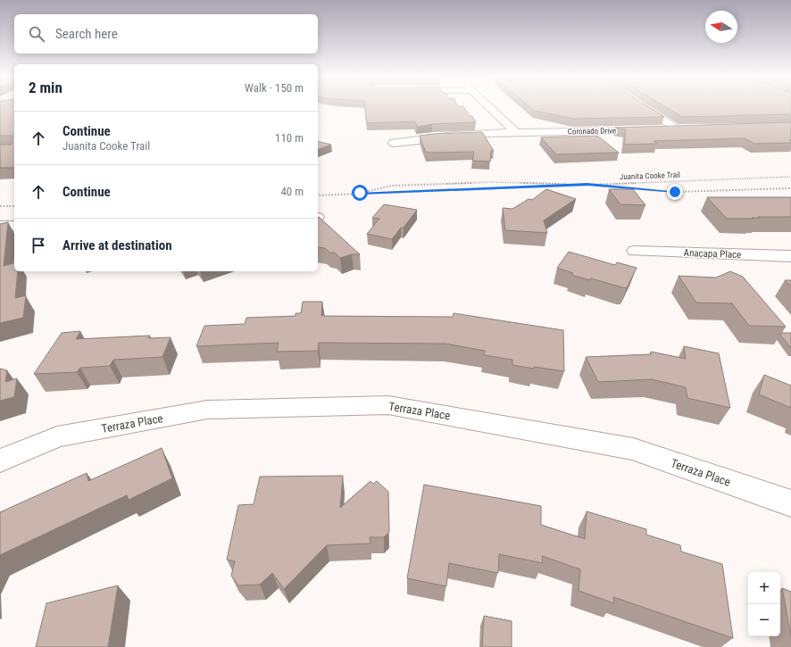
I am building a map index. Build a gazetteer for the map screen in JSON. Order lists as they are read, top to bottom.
{
  "streets": {
    "street": ["Coronado Drive", "Anacapa Place", "Terraza Place"],
    "path": ["Juanita Cooke Trail"]
  },
  "north": "left",
  "page": {
    "search": "Search here",
    "heading": ["2 min", "Walk · 150 m"],
    "list": [
      ["Continue", "Juanita Cooke Trail", "110 m"],
      ["Continue", "40 m"],
      "Arrive at destination"
    ],
    "map_buttons": ["+", "−"]
  }
}
